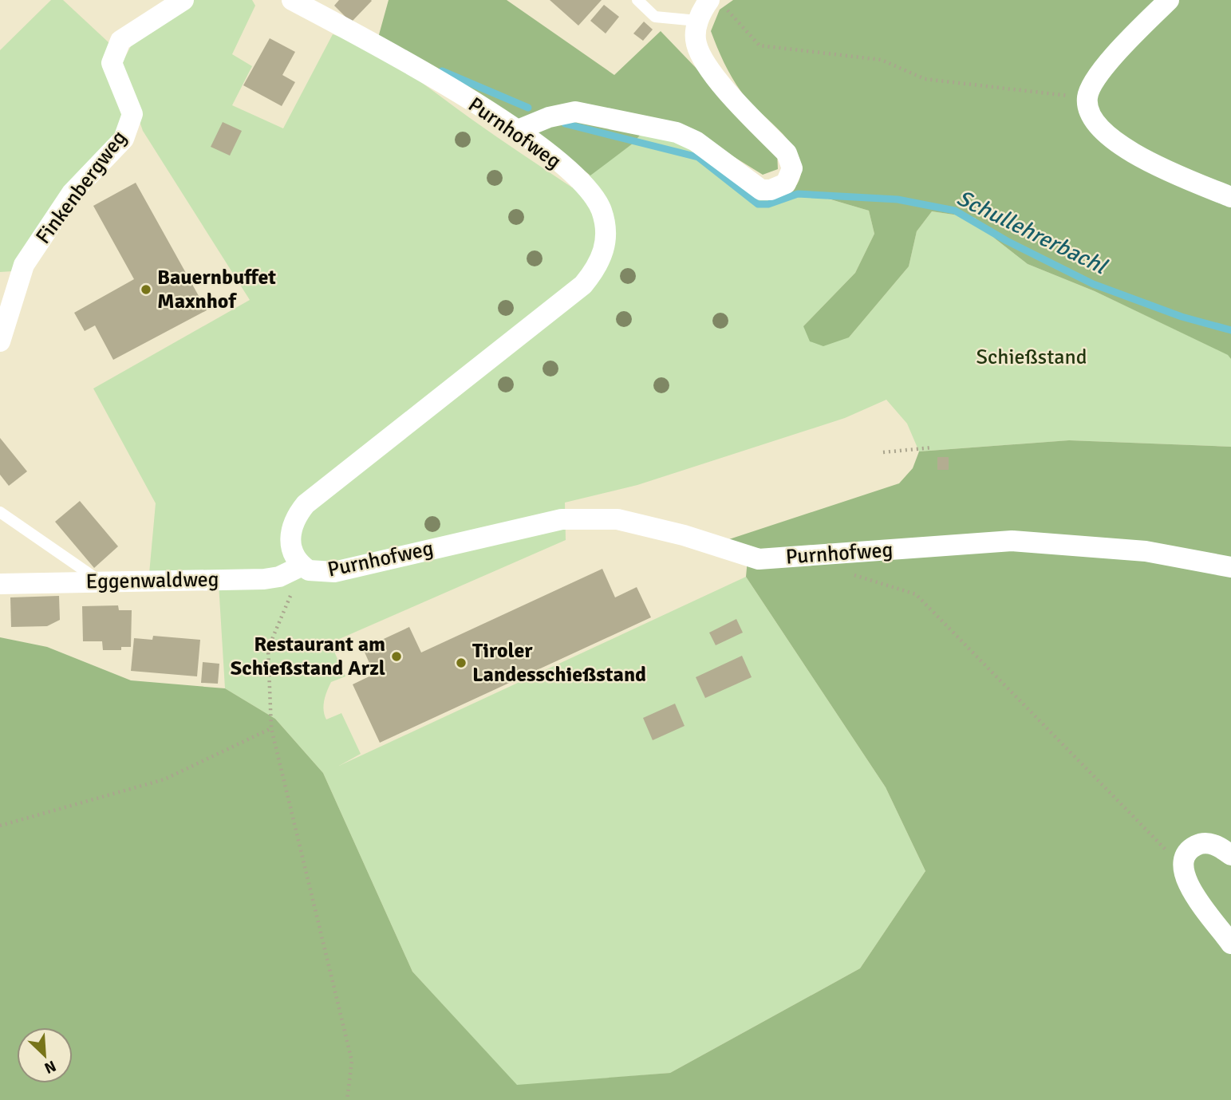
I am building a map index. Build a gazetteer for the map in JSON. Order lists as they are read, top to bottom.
{
  "streets": {
    "street": ["Purnhofweg", "Finkenbergweg", "Eggenwaldweg"]
  },
  "crossings": [
    ["Purnhofweg", "Eggenwaldweg"]
  ],
  "water": ["Schullehrerbachl"],
  "parks": ["Schießstand"],
  "places": ["Bauernbuffet Maxnhof", "Restaurant am Schießstand Arzl", "Tiroler Landesschießstand"],
  "north": "bottom right"
}
